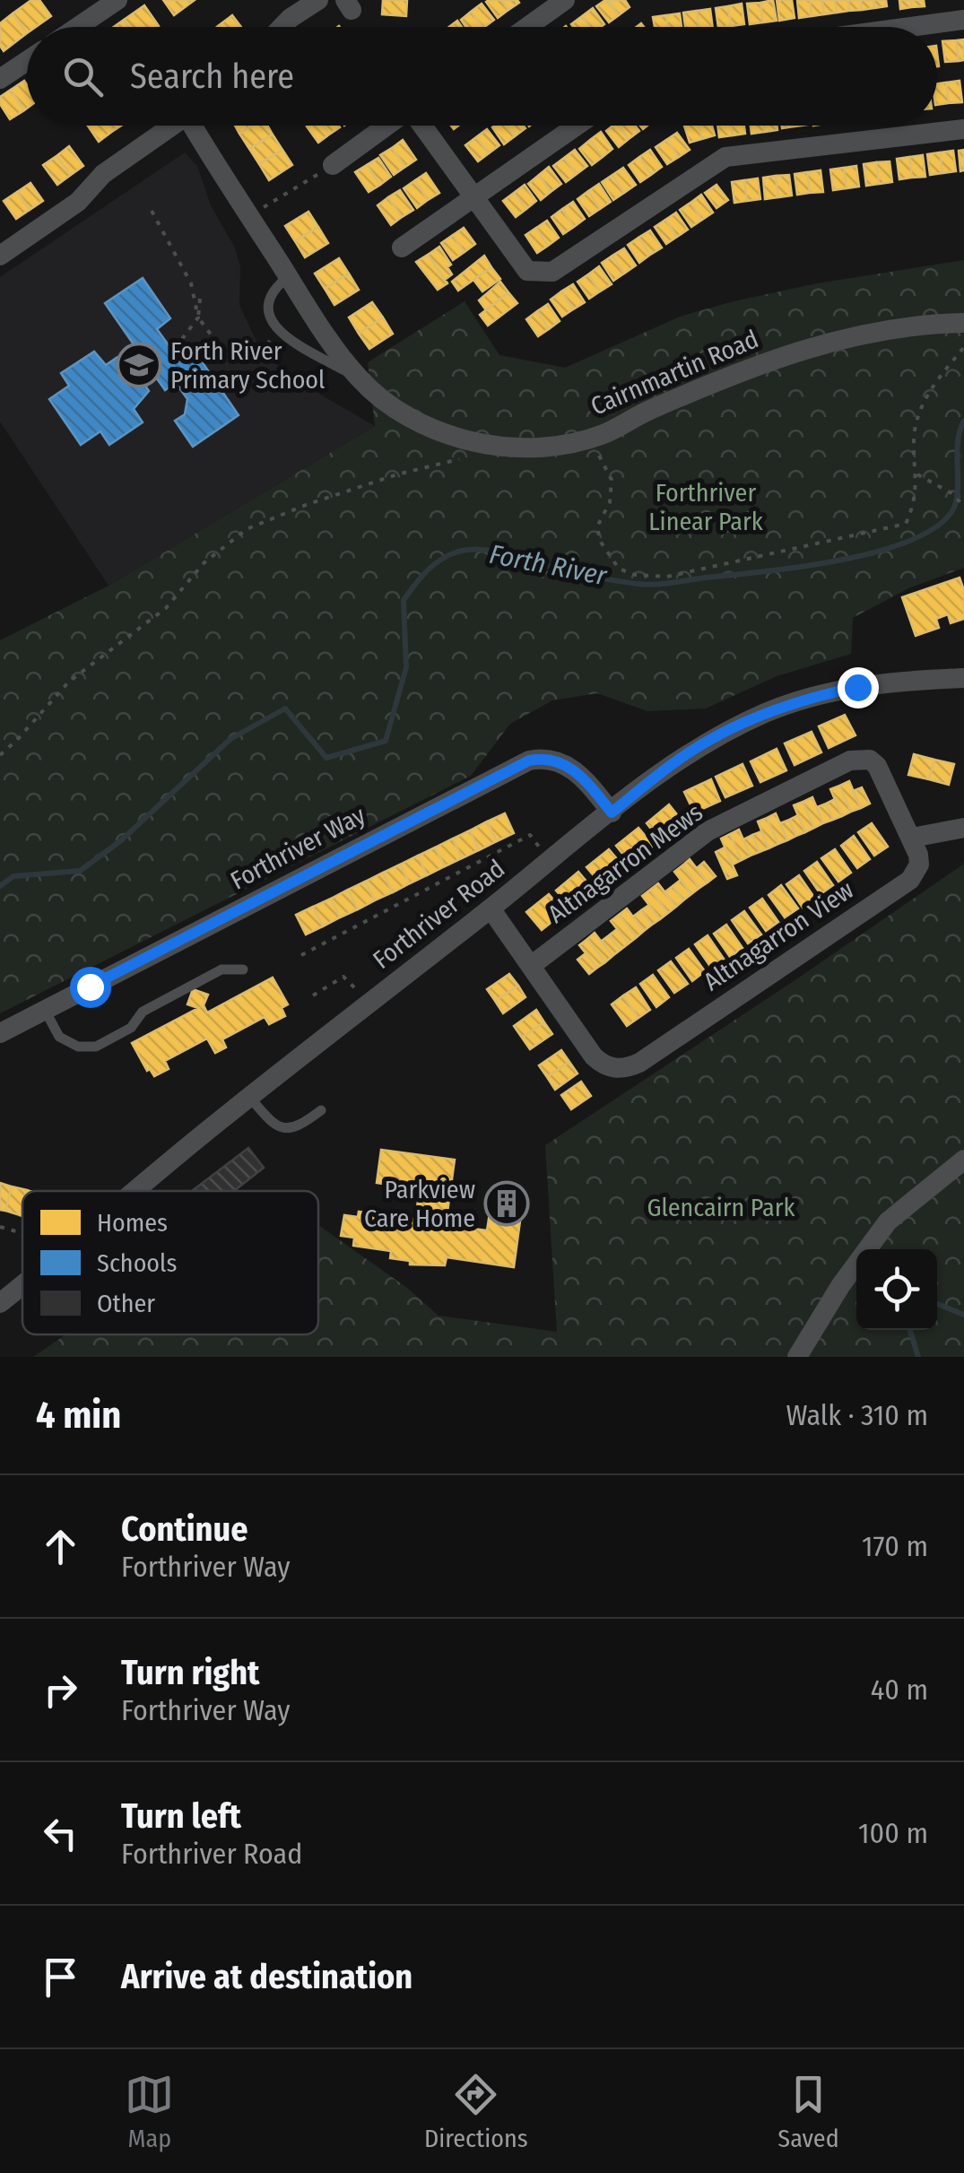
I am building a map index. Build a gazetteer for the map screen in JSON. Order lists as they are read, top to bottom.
{
  "streets": {
    "street": [
      "Cairnmartin Road",
      "Forthriver Way",
      "Altnagarron Mews",
      "Forthriver Road",
      "Altnagarron View"
    ]
  },
  "crossings": [
    ["Forthriver Way", "Forthriver Road"],
    ["Altnagarron Mews", "Altnagarron View"]
  ],
  "water": ["Forth River"],
  "parks": ["Forthriver Linear Park", "Glencairn Park"],
  "places": {
    "school or university": ["Forth River Primary School"],
    "building": ["Parkview Care Home"]
  },
  "legend": ["Homes", "Schools", "Other"],
  "page": {
    "search": "Search here",
    "heading": ["4 min", "Walk · 310 m"],
    "list": [
      ["Continue", "Forthriver Way", "170 m"],
      ["Turn right", "Forthriver Way", "40 m"],
      ["Turn left", "Forthriver Road", "100 m"],
      "Arrive at destination"
    ],
    "nav": ["Map", "Directions", "Saved"]
  }
}
